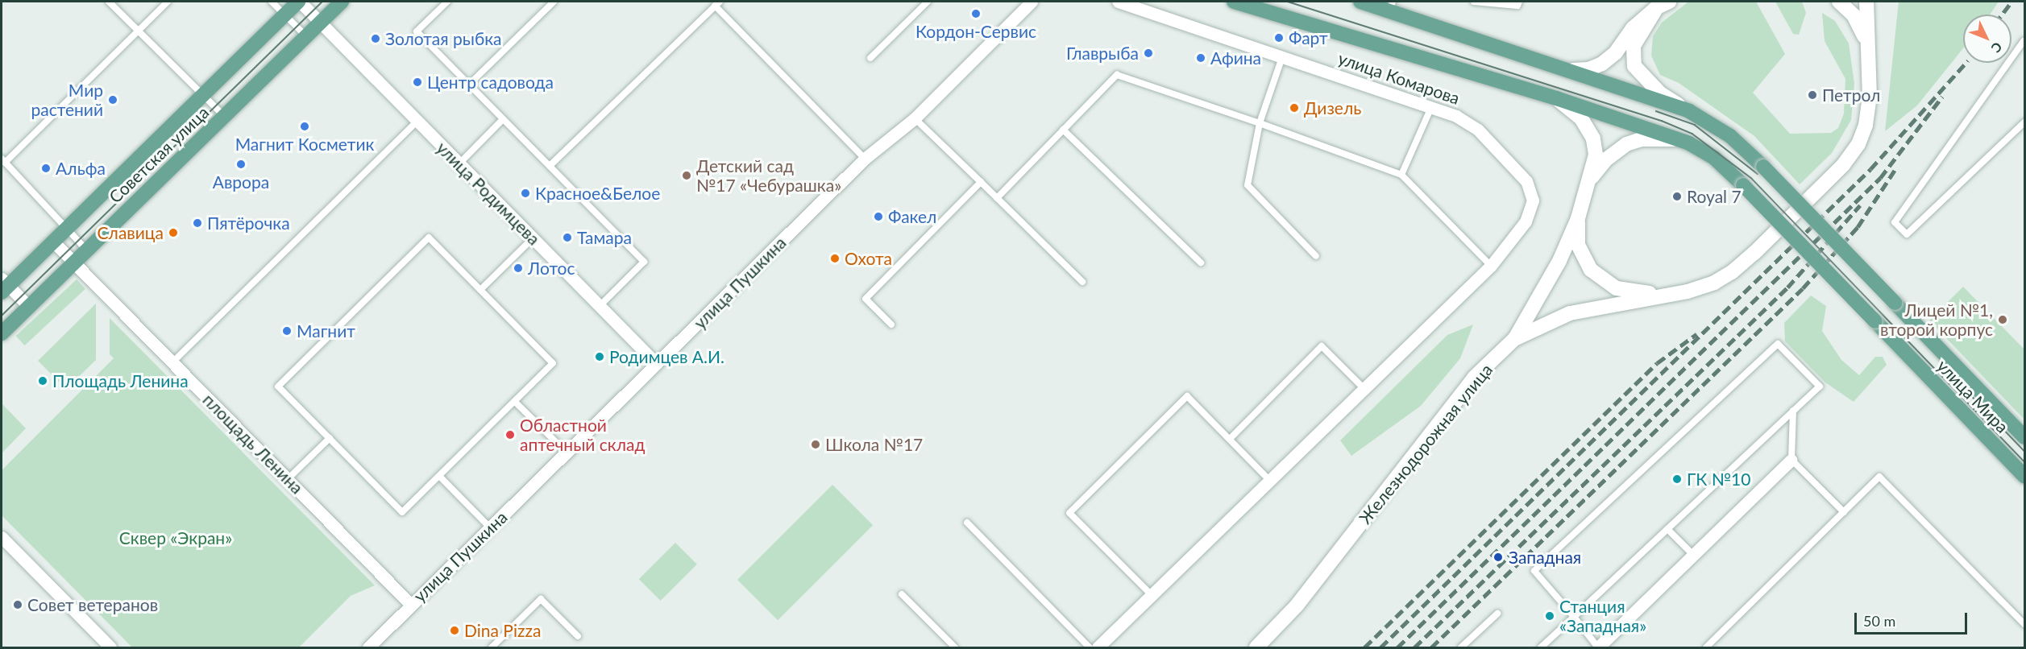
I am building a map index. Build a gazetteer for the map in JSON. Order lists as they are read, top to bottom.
{
  "streets": {
    "main road": [
      "улица Комарова",
      "Советская улица",
      "улица Мира",
      "Железнодорожная улица"
    ],
    "street": ["улица Родимцева", "улица Пушкина", "площадь Ленина"]
  },
  "crossings": [
    ["улица Комарова", "улица Мира"],
    ["Советская улица", "улица Родимцева"],
    ["Советская улица", "площадь Ленина"],
    ["улица Родимцева", "улица Пушкина"],
    ["улица Пушкина", "площадь Ленина"]
  ],
  "parks": ["Сквер «Экран»"],
  "places": [
    "Кордон-Сервис",
    "Фарт",
    "Золотая рыбка",
    "Главрыба",
    "Афина",
    "Центр садовода",
    "Петрол",
    "Мир растений",
    "Дизель",
    "Магнит Косметик",
    "Аврора",
    "Альфа",
    "Детский сад №17 «Чебурашка»",
    "Красное&Белое",
    "Royal 7",
    "Факел",
    "Пятёрочка",
    "Славица",
    "Тамара",
    "Охота",
    "Лотос",
    "Лицей №1, второй корпус",
    "Магнит",
    "Родимцев А.И.",
    "Площадь Ленина",
    "Областной аптечный склад",
    "Школа №17",
    "ГК №10",
    "Западная",
    "Совет ветеранов",
    "Станция «Западная»",
    "Dina Pizza"
  ],
  "scale_bar": "50 m",
  "north": "bottom right"
}
